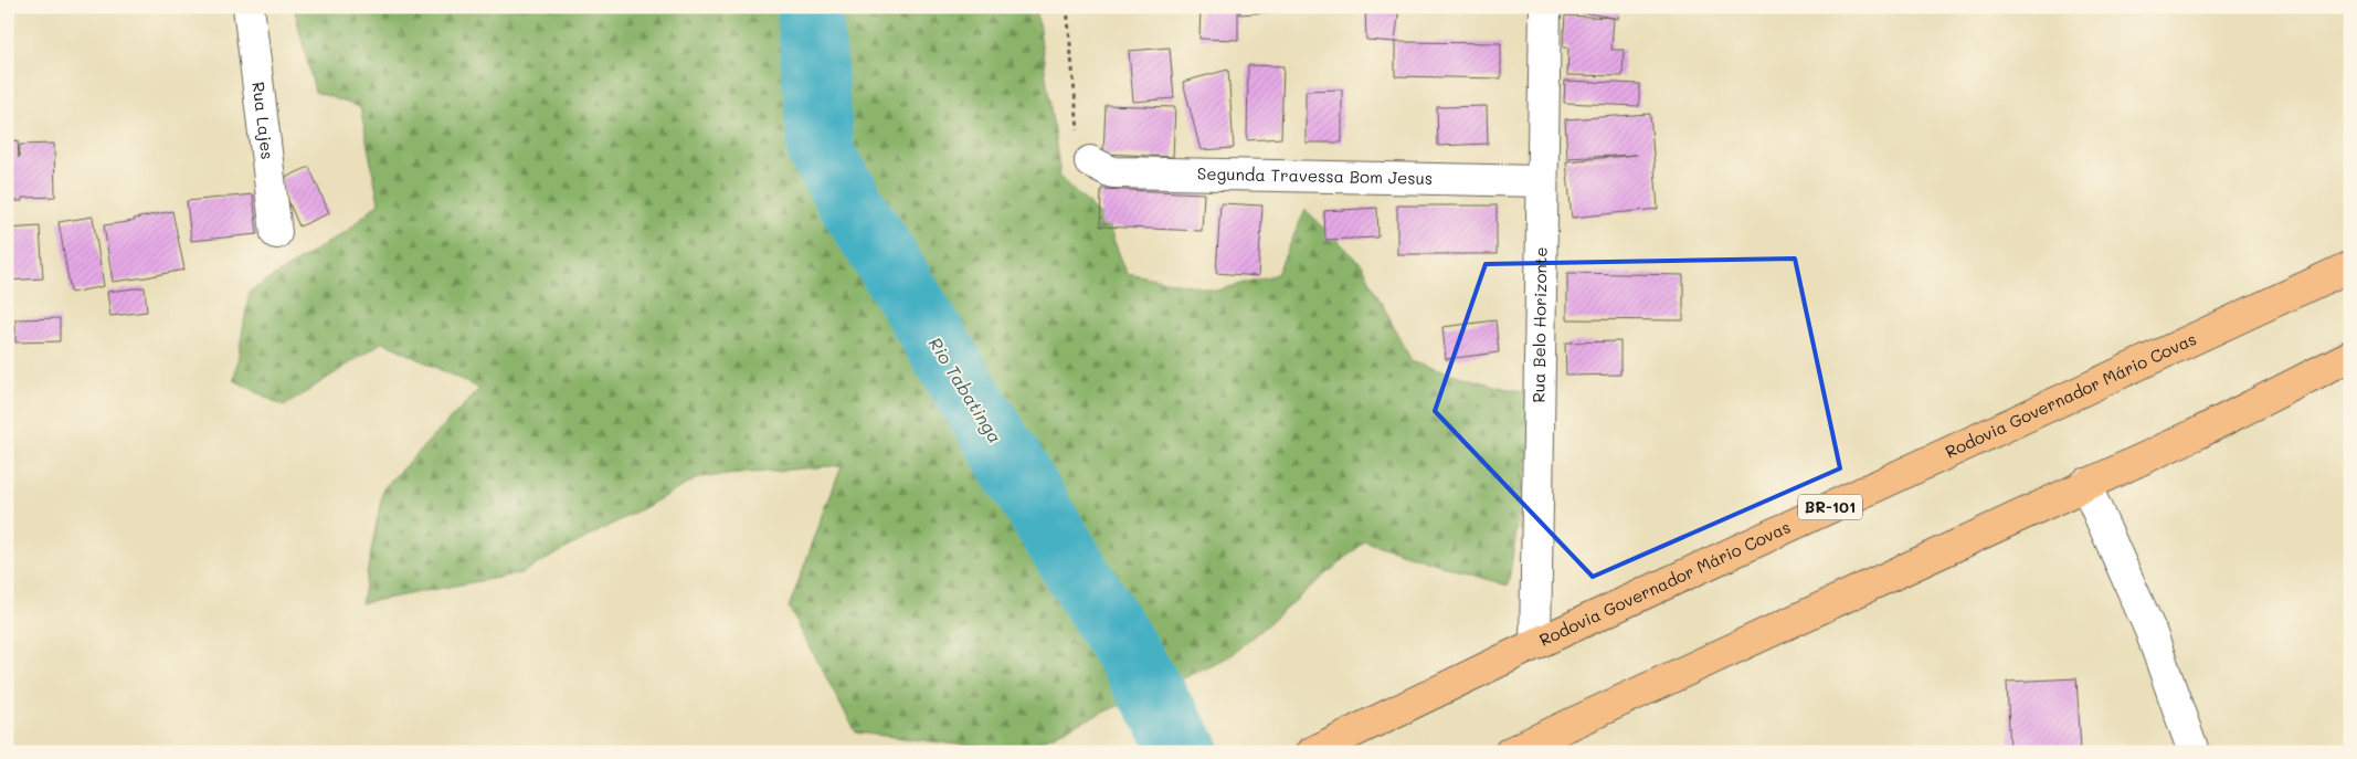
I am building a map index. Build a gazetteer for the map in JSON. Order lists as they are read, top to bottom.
{
  "streets": {
    "highway": ["Rodovia Governador Mário Covas", "BR-101"],
    "street": ["Rua Lajes", "Segunda Travessa Bom Jesus", "Rua Belo Horizonte"]
  },
  "crossings": [
    ["Segunda Travessa Bom Jesus", "Rua Belo Horizonte"],
    ["Rua Belo Horizonte", "Rodovia Governador Mário Covas"]
  ],
  "water": ["Rio Tabatinga"]
}
